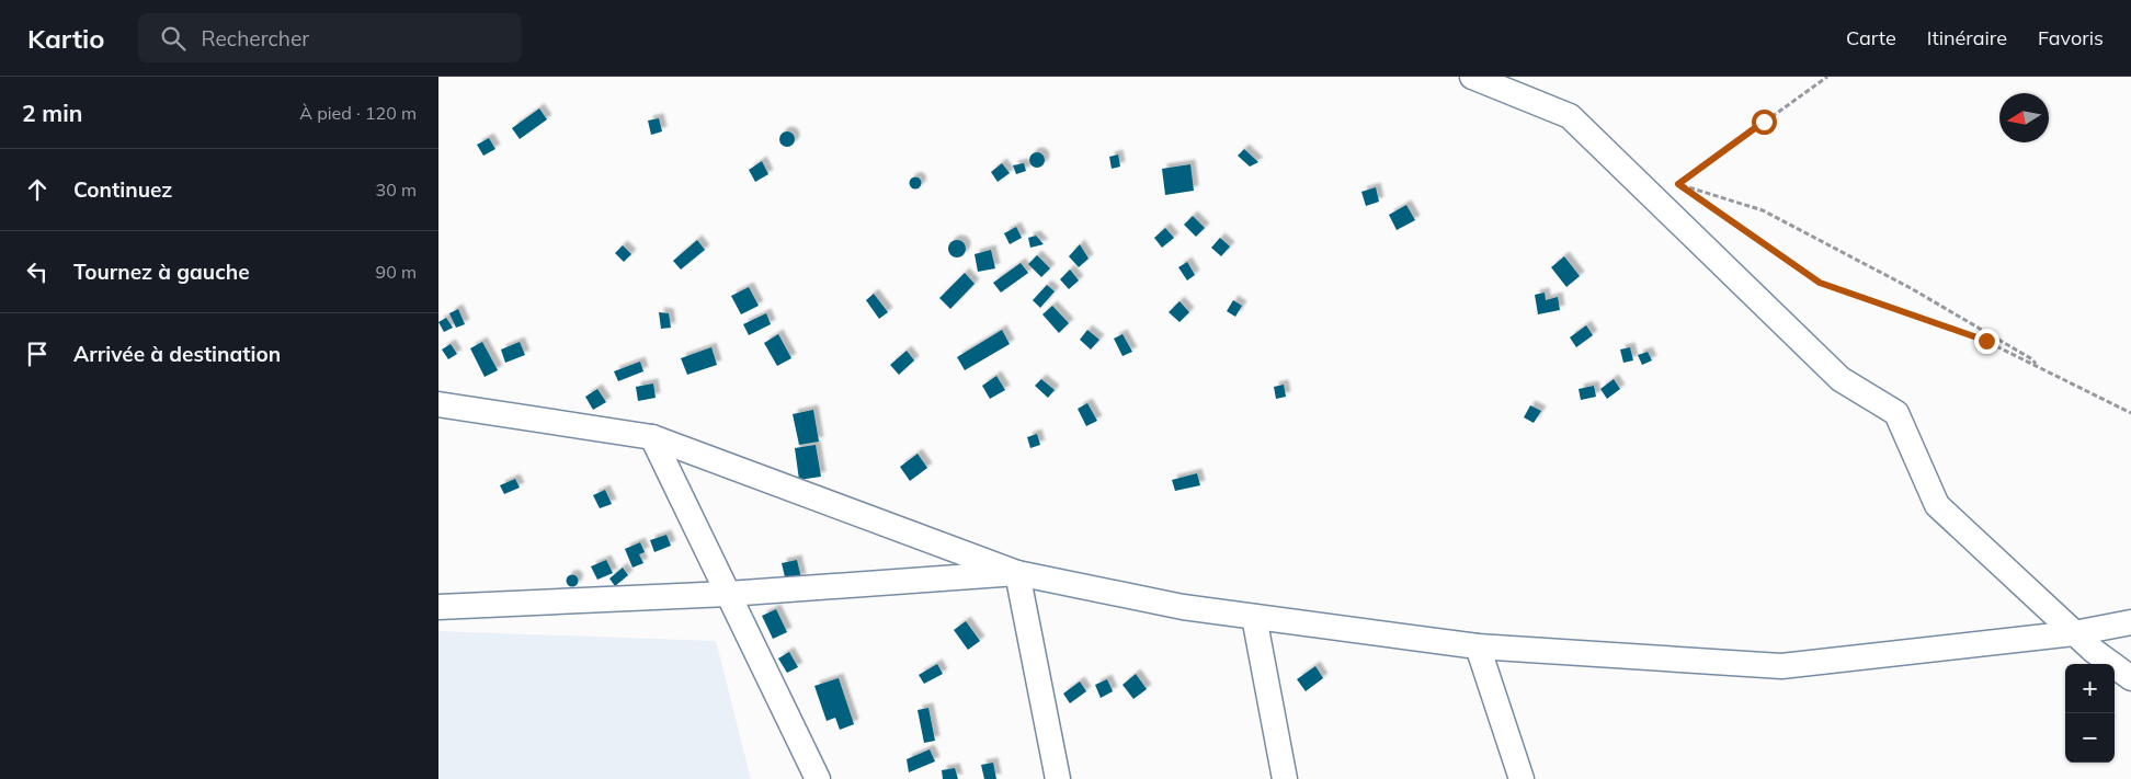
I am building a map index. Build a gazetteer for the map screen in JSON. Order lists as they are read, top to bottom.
{
  "north": "left",
  "page": {
    "header": "Kartio",
    "search": "Rechercher",
    "nav": ["Carte", "Itinéraire", "Favoris"],
    "heading": ["2 min", "À pied · 120 m"],
    "list": [
      ["Continuez", "30 m"],
      ["Tournez à gauche", "90 m"],
      "Arrivée à destination"
    ],
    "map_buttons": ["+", "−"]
  }
}
